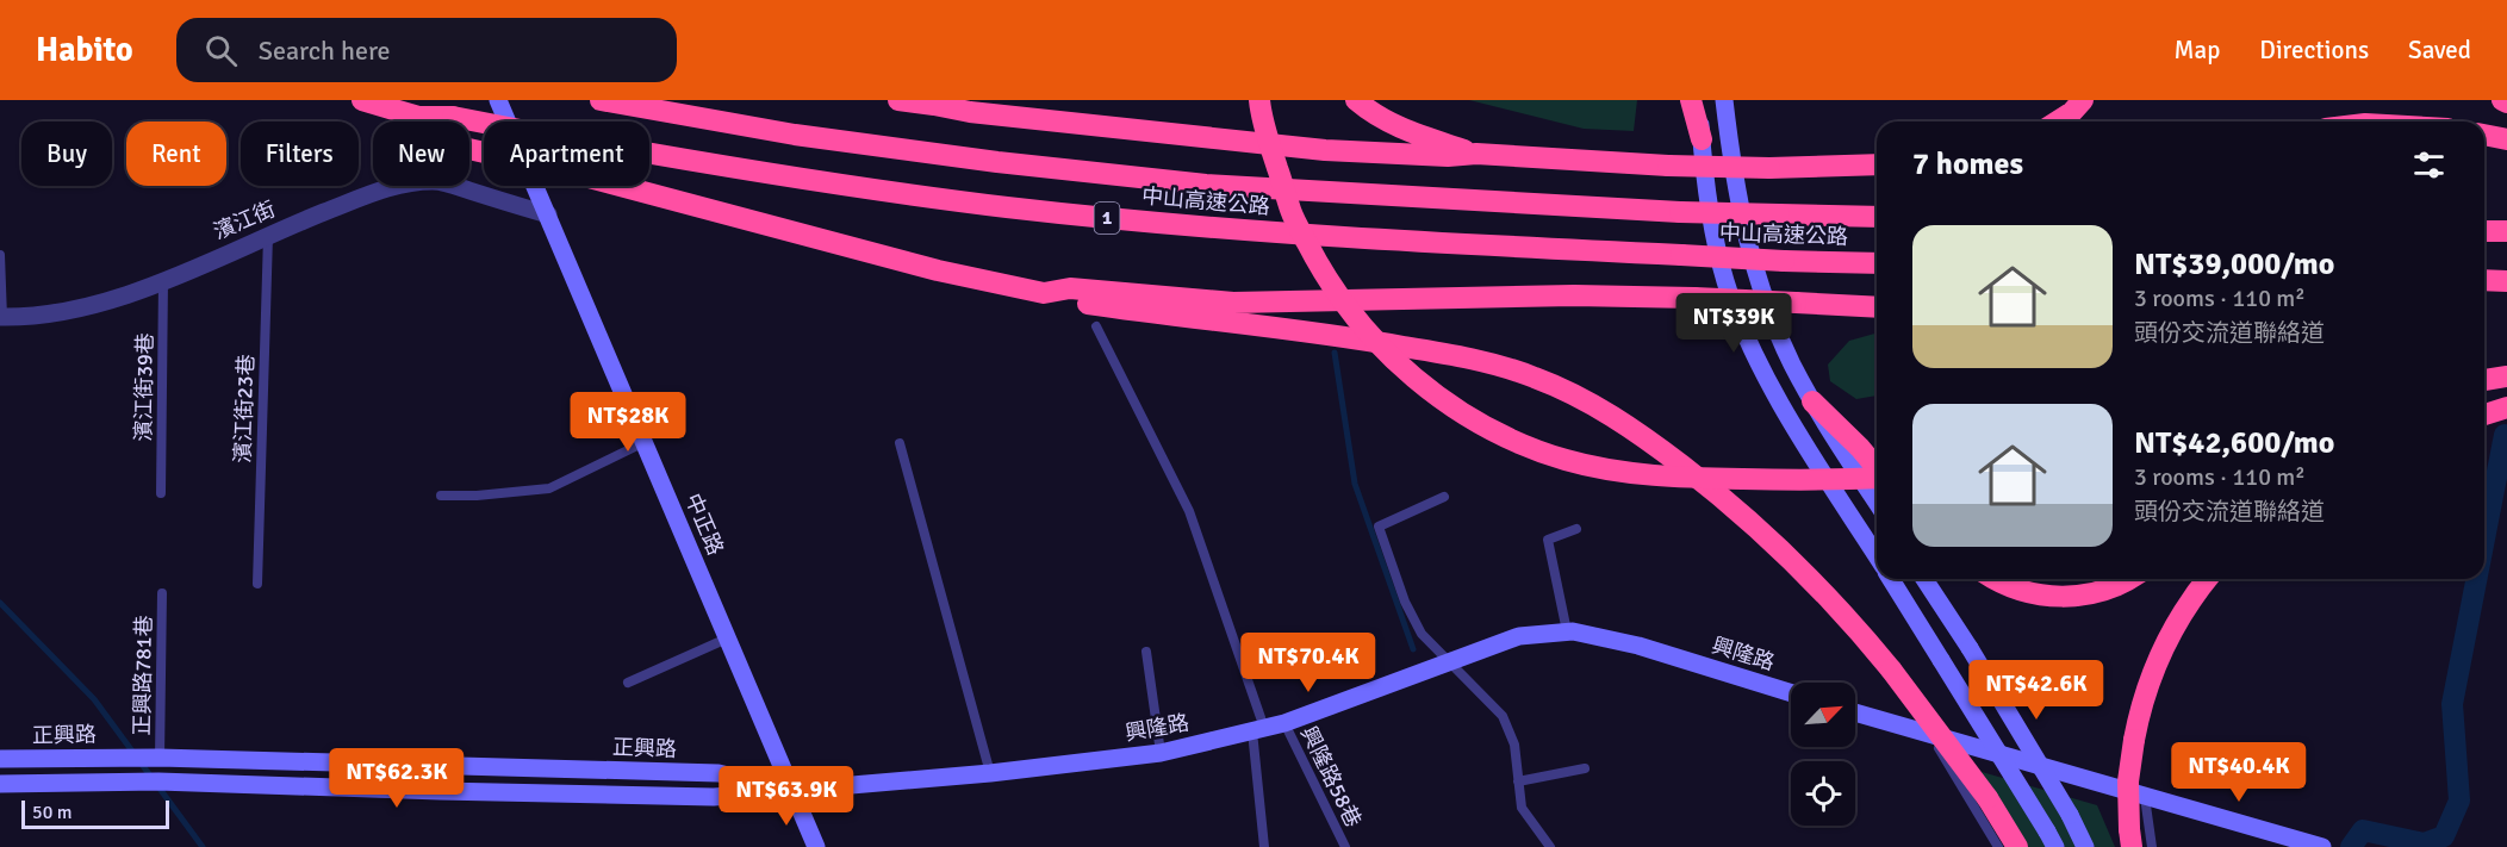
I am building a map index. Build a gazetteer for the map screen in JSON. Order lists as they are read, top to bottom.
{
  "streets": {
    "highway": ["中山高速公路", "1"],
    "street": [
      "濱江街",
      "中正路",
      "興隆路",
      "正興路"
    ],
    "lane": [
      "濱江街39巷",
      "濱江街23巷",
      "正興路781巷",
      "興隆路58巷"
    ]
  },
  "crossings": [
    ["濱江街", "濱江街39巷"],
    ["濱江街", "濱江街23巷"],
    ["濱江街", "中正路"],
    ["中正路", "興隆路"],
    ["中正路", "正興路"],
    ["興隆路", "正興路"],
    ["興隆路", "興隆路58巷"],
    ["正興路781巷", "正興路"]
  ],
  "scale_bar": "50 m",
  "north": "top right",
  "page": {
    "header": "Habito",
    "search": "Search here",
    "nav": ["Map", "Directions", "Saved"],
    "chip": [
      "Buy",
      "Rent",
      "Filters",
      "New",
      "Apartment"
    ],
    "heading": "7 homes",
    "list": [
      {
        "name": "NT$39,000/mo",
        "note": "3 rooms · 110 m² · 頭份交流道聯絡道"
      },
      {
        "name": "NT$42,600/mo",
        "note": "3 rooms · 110 m² · 頭份交流道聯絡道"
      }
    ],
    "price": [
      "NT$39K",
      "NT$28K",
      "NT$70.4K",
      "NT$42.6K",
      "NT$40.4K",
      "NT$62.3K",
      "NT$63.9K"
    ],
    "scale": "50 m"
  }
}
